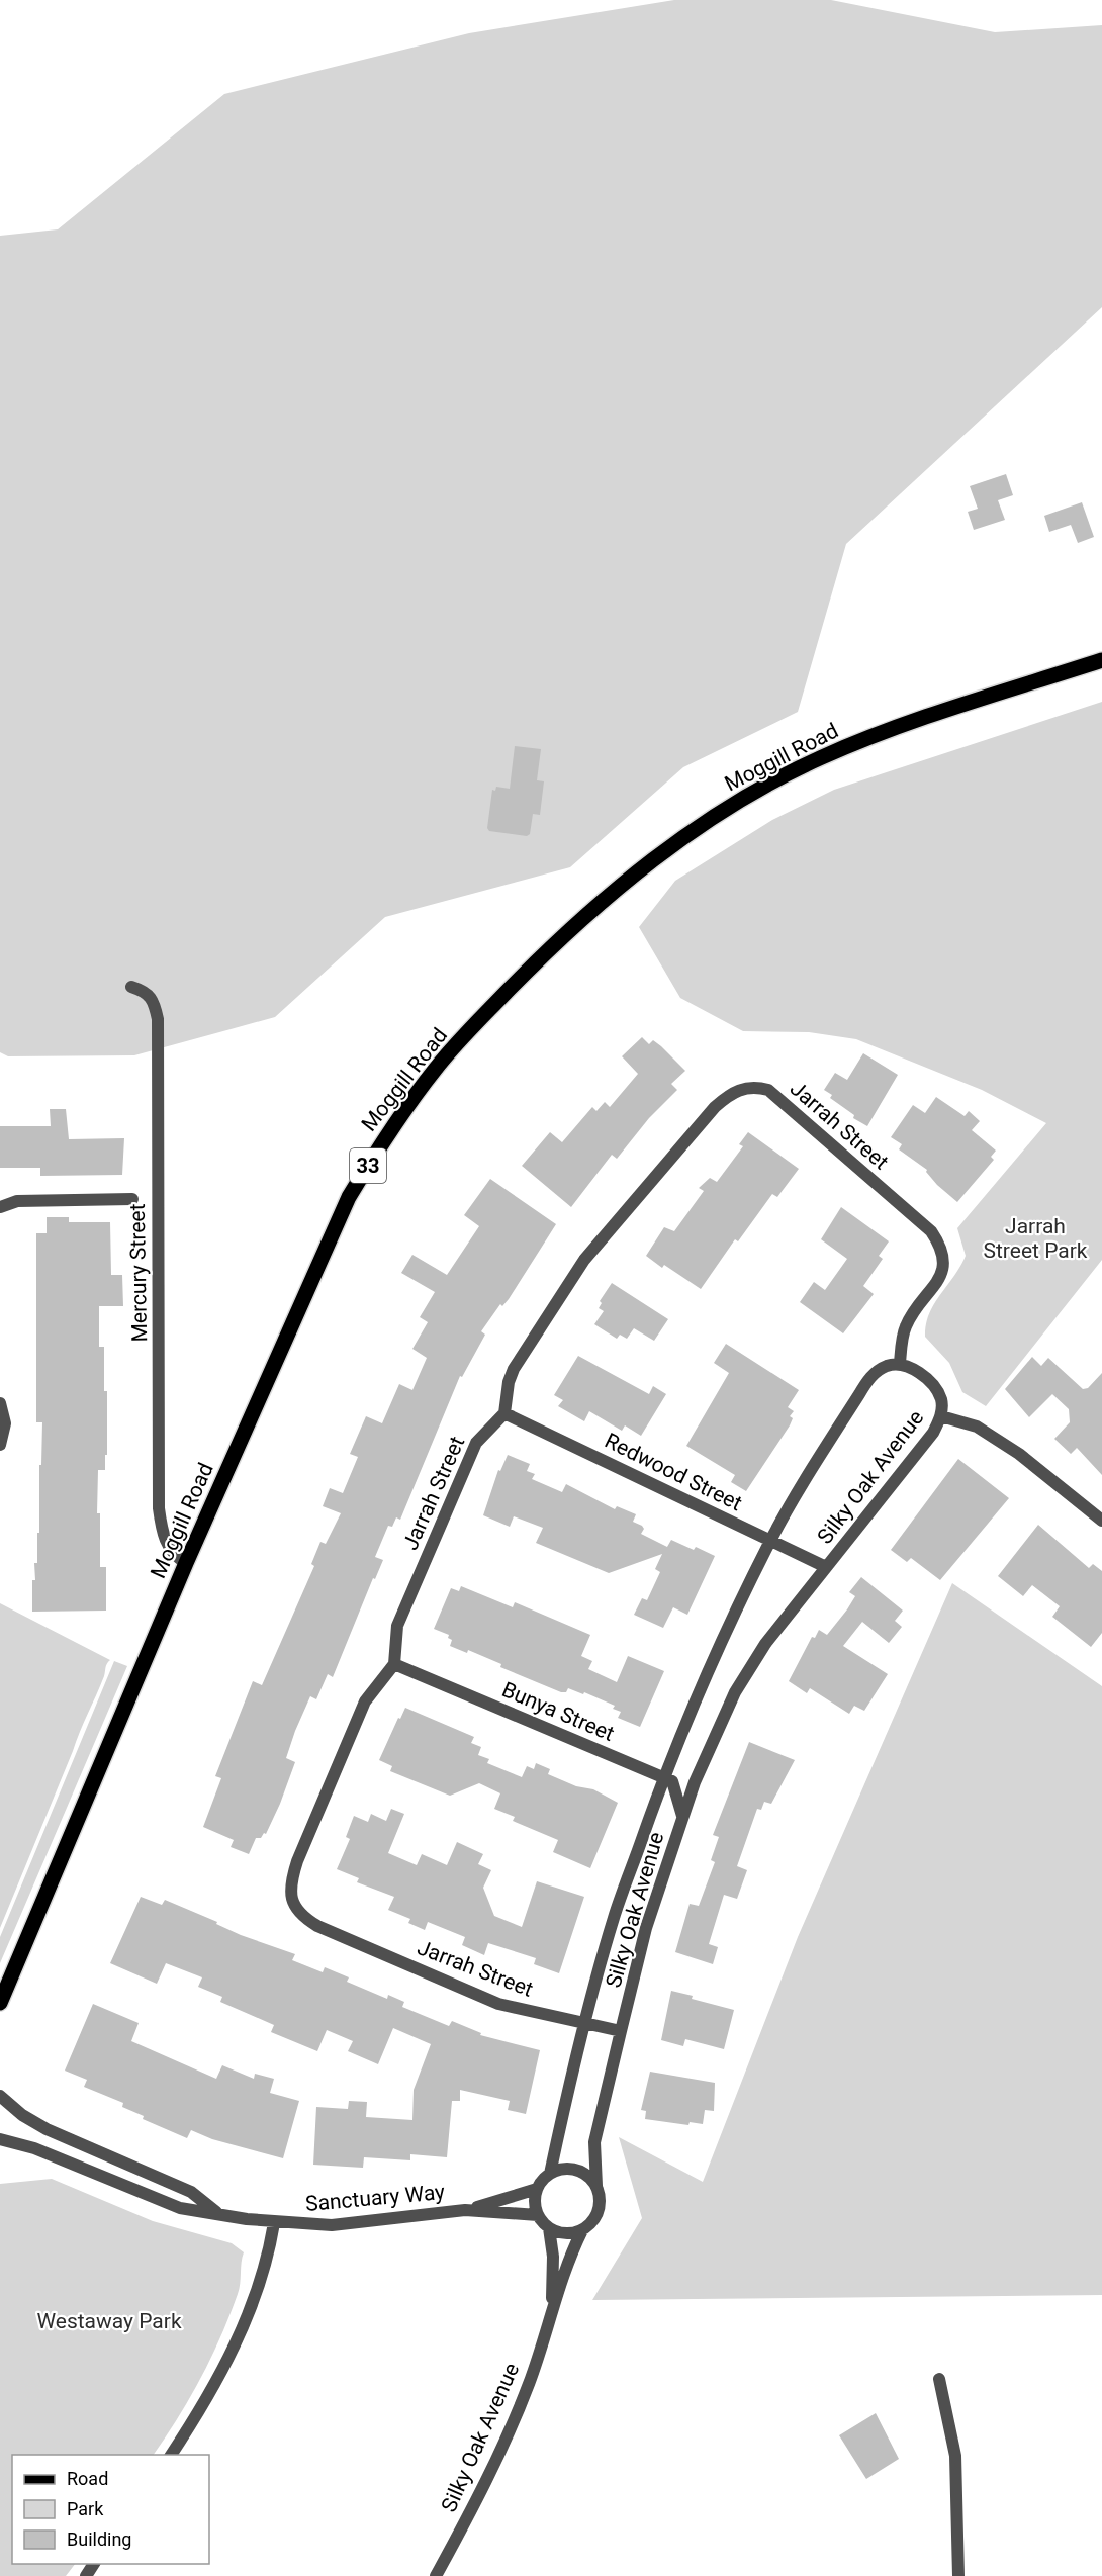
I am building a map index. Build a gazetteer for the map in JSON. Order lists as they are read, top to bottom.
{
  "streets": {
    "main road": ["Moggill Road", "33"],
    "street": [
      "Jarrah Street",
      "Mercury Street",
      "Redwood Street",
      "Silky Oak Avenue",
      "Bunya Street",
      "Sanctuary Way"
    ]
  },
  "crossings": [
    ["Moggill Road", "Mercury Street"],
    ["Jarrah Street", "Redwood Street"],
    ["Jarrah Street", "Silky Oak Avenue"],
    ["Jarrah Street", "Bunya Street"],
    ["Redwood Street", "Silky Oak Avenue"],
    ["Silky Oak Avenue", "Bunya Street"],
    ["Silky Oak Avenue", "Sanctuary Way"]
  ],
  "parks": ["Jarrah Street Park", "Westaway Park"],
  "legend": ["Road", "Park", "Building"]
}
